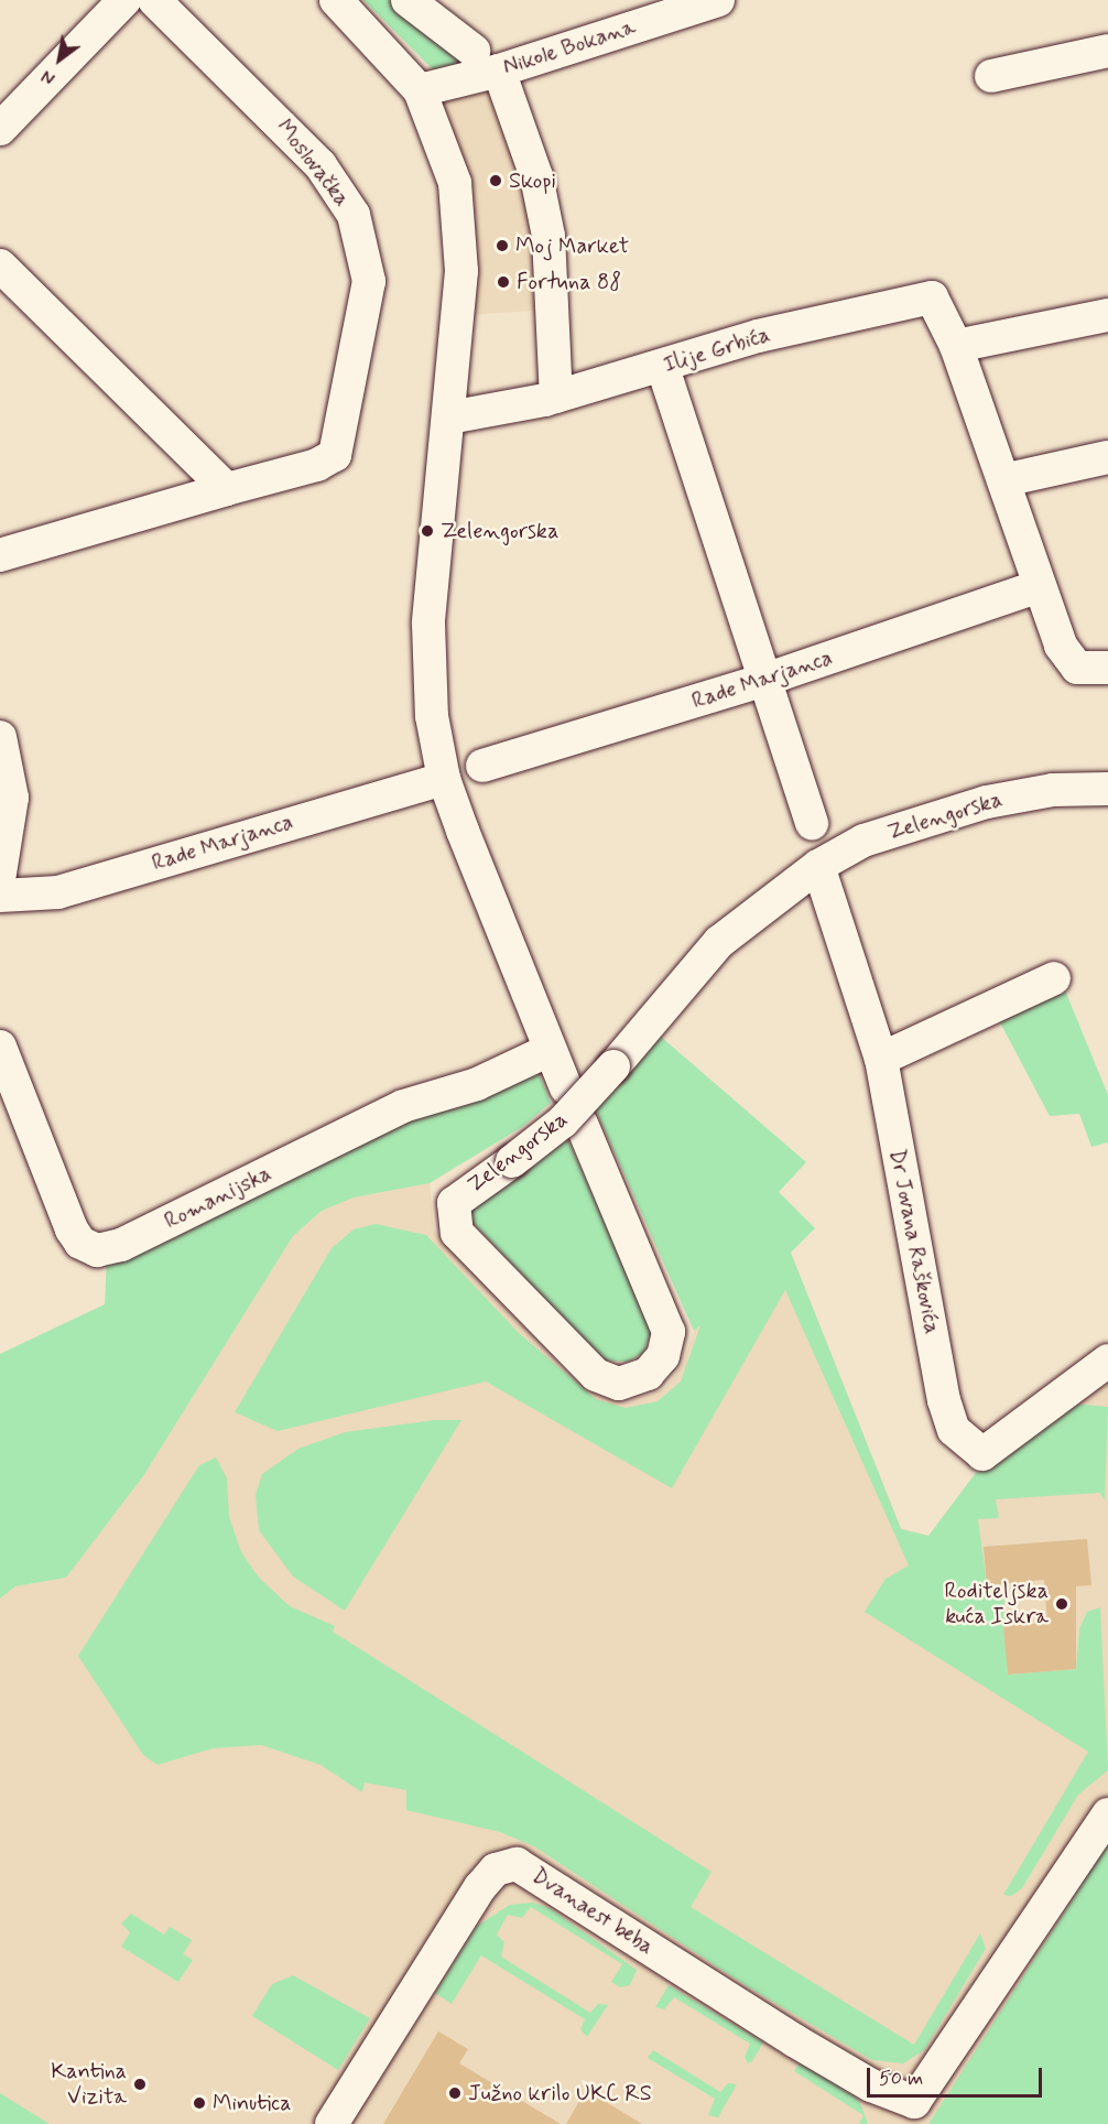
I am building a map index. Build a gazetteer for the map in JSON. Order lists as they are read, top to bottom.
{
  "streets": {
    "street": [
      "Nikole Bokana",
      "Moslovačka",
      "Ilije Grbića",
      "Rade Marjanca",
      "Zelengorska",
      "Romanijska",
      "Dr Jovana Raškovića",
      "Dvanaest beba"
    ]
  },
  "crossings": [
    ["Nikole Bokana", "Zelengorska"],
    ["Ilije Grbića", "Rade Marjanca"],
    ["Ilije Grbića", "Zelengorska"],
    ["Rade Marjanca", "Zelengorska"],
    ["Zelengorska", "Romanijska"],
    ["Zelengorska", "Dr Jovana Raškovića"]
  ],
  "places": [
    "Skopi",
    "Moj Market",
    "Fortuna 88",
    "Zelengorska",
    "Roditeljska kuća Iskra",
    "Kantina Vizita",
    "Južno krilo UKC RS",
    "Minutica"
  ],
  "scale_bar": "50 m",
  "north": "bottom left"
}
